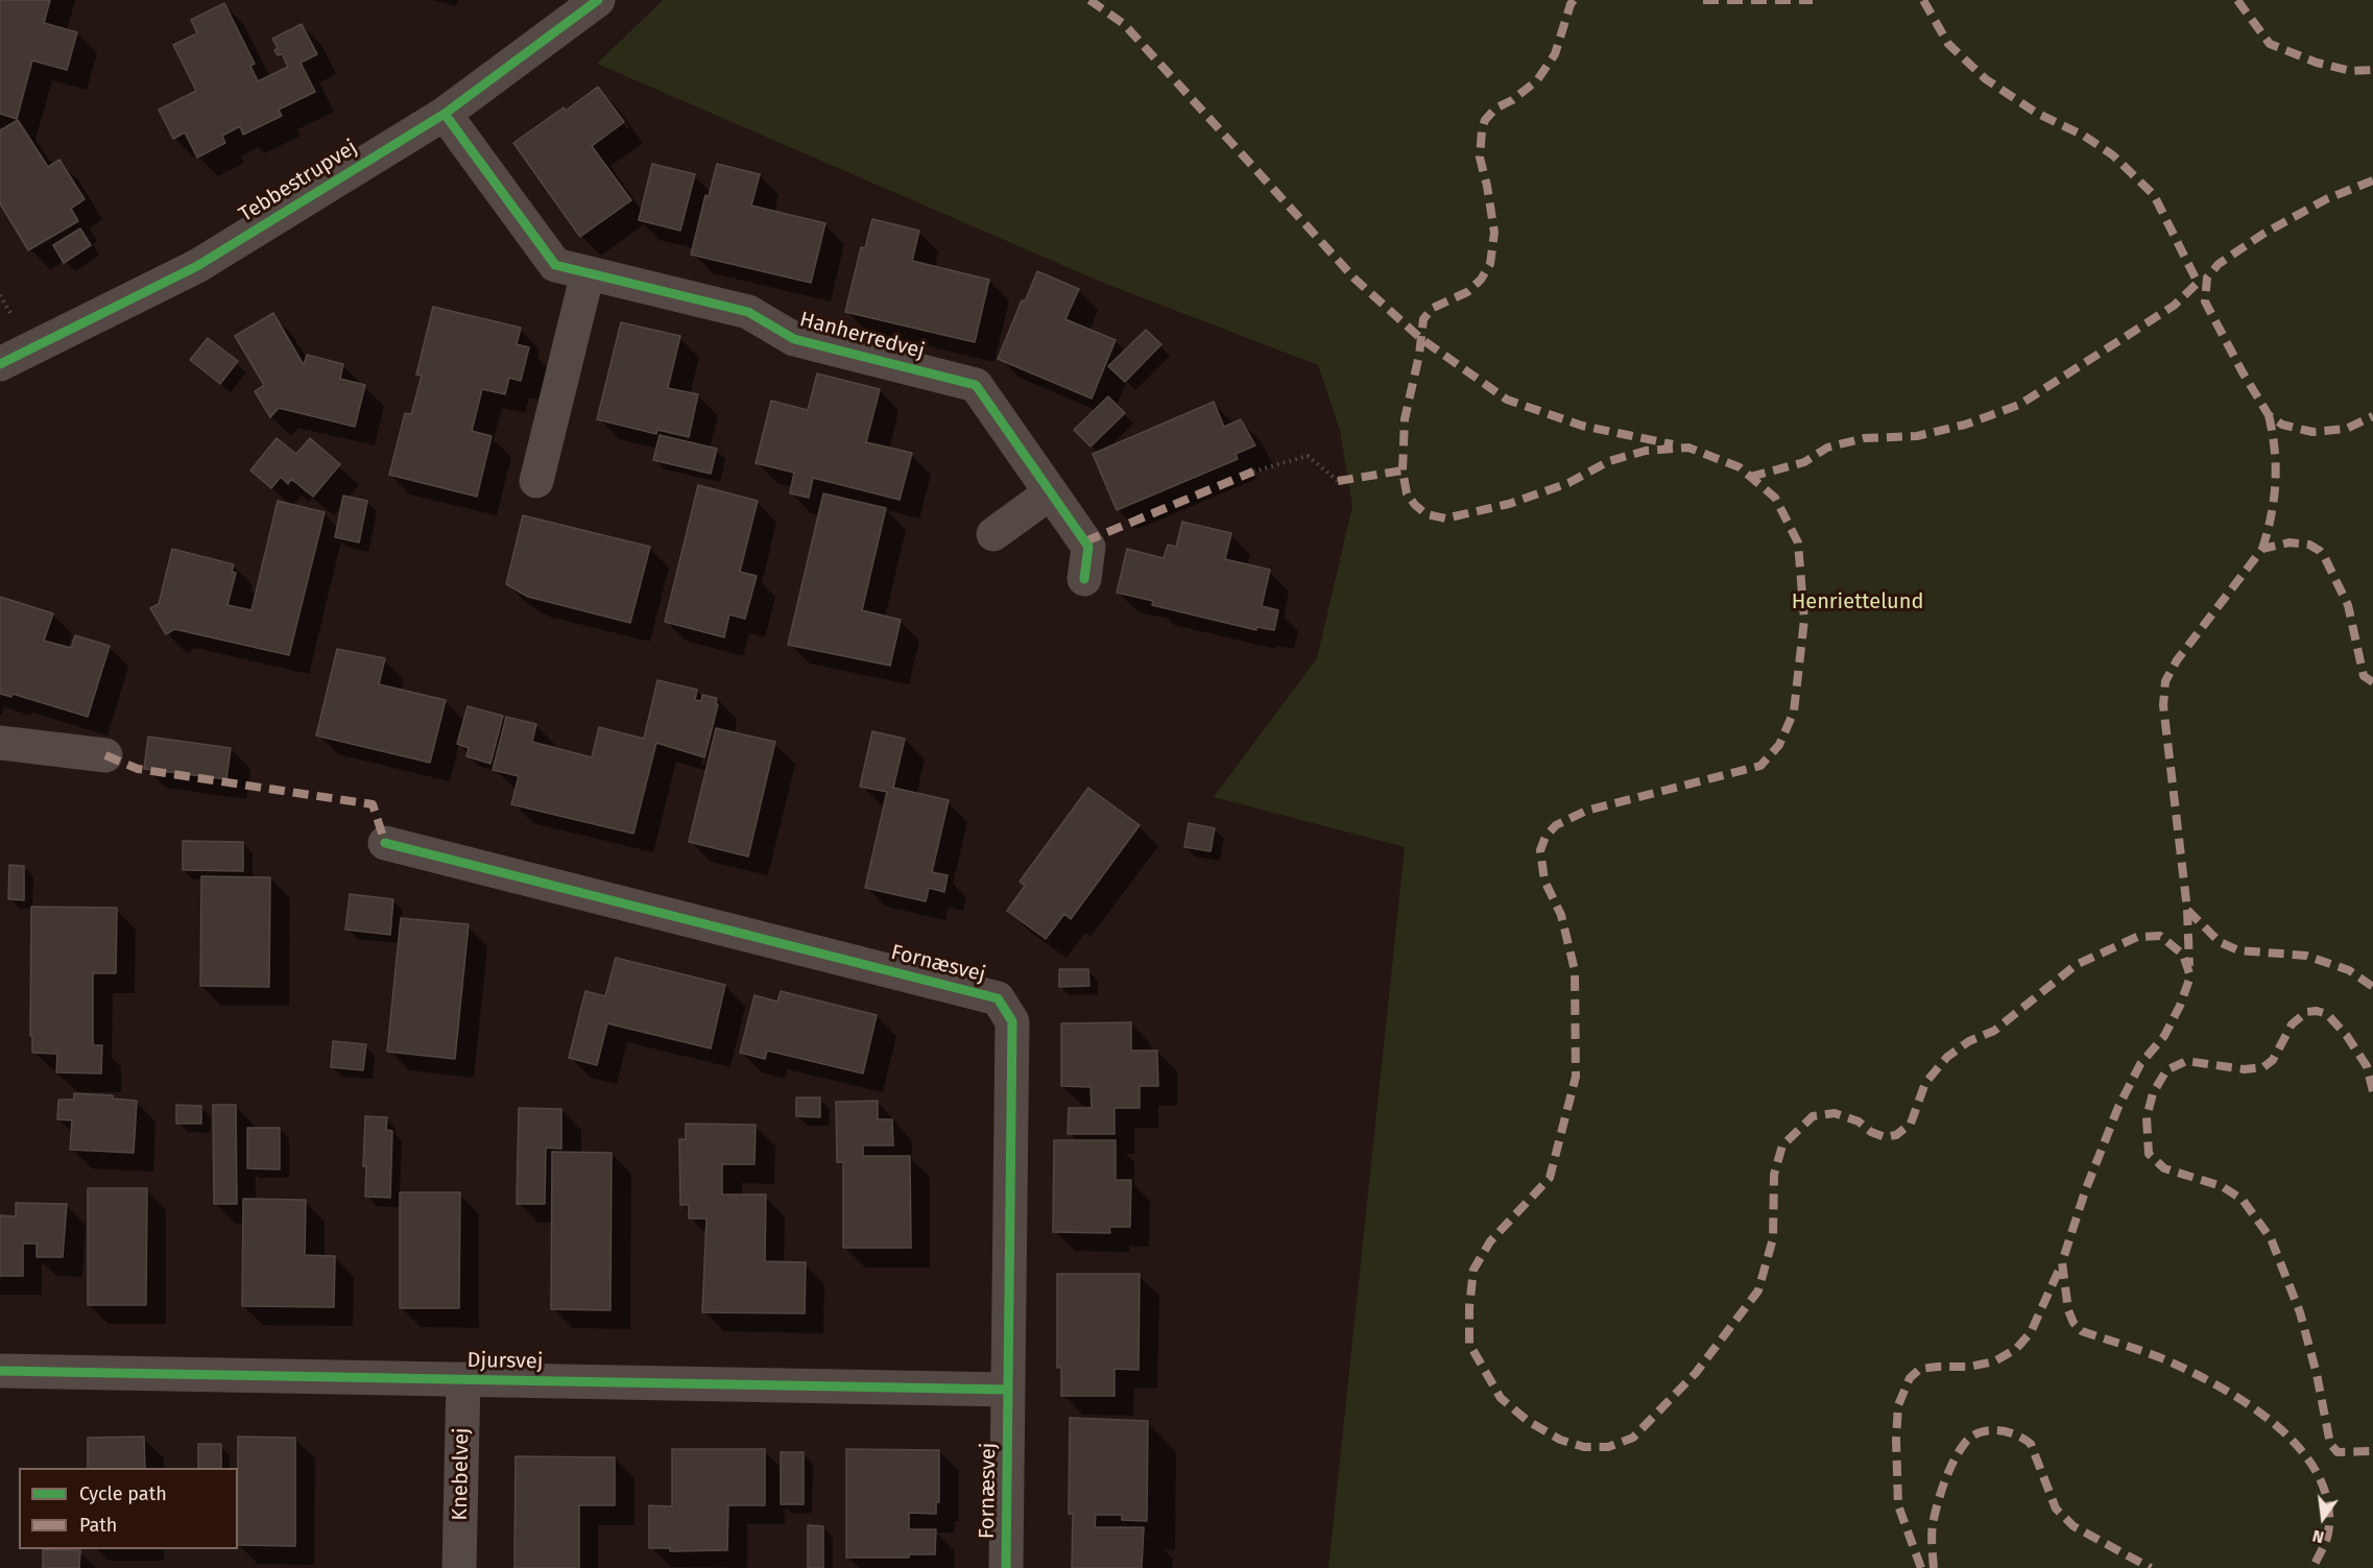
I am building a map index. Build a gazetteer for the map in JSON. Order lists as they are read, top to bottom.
{
  "streets": {
    "street": [
      "Tebbestrupvej",
      "Hanherredvej",
      "Fornæsvej",
      "Djursvej",
      "Knebelvej"
    ]
  },
  "crossings": [
    ["Tebbestrupvej", "Hanherredvej"],
    ["Fornæsvej", "Djursvej"],
    ["Djursvej", "Knebelvej"]
  ],
  "parks": ["Henriettelund"],
  "legend": ["Cycle path", "Path"],
  "north": "bottom"
}
